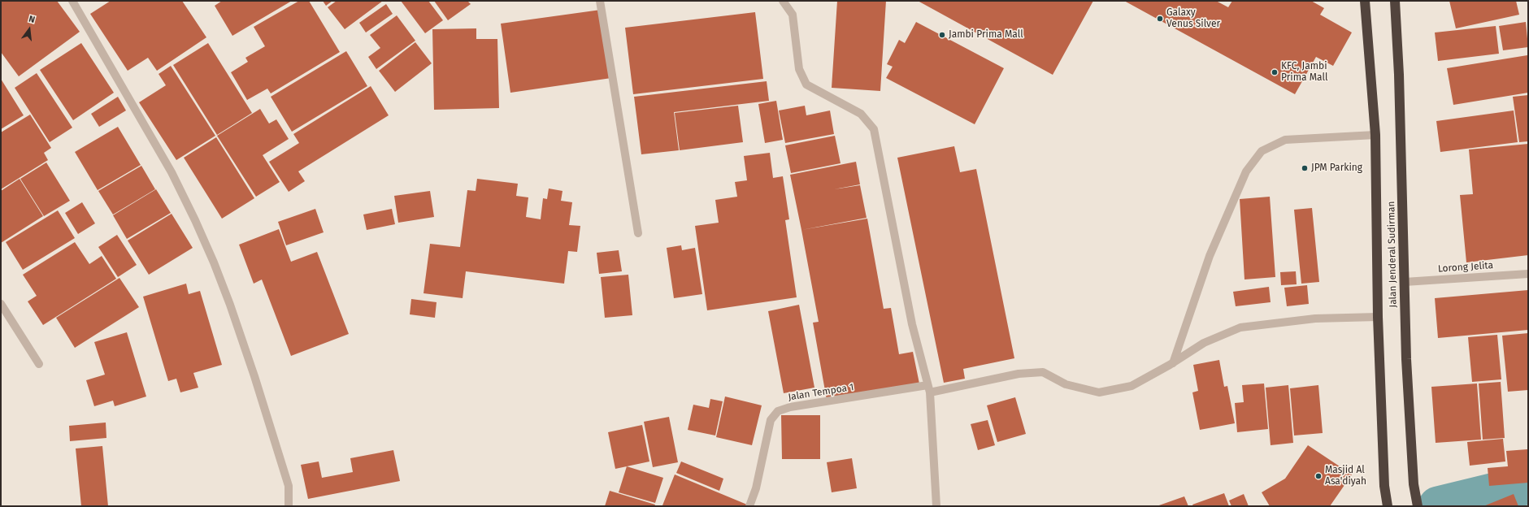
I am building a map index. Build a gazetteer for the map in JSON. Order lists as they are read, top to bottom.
{
  "streets": {
    "highway": ["Jalan Jenderal Sudirman"],
    "street": ["Lorong Jelita", "Jalan Tempoa 1"]
  },
  "crossings": [
    ["Jalan Jenderal Sudirman", "Lorong Jelita"],
    ["Jalan Jenderal Sudirman", "Jalan Tempoa 1"]
  ],
  "places": [
    "Galaxy Venus Silver",
    "Jambi Prima Mall",
    "KFC, Jambi Prima Mall",
    "JPM Parking",
    "Masjid Al Asa'diyah"
  ],
  "north": "top"
}
